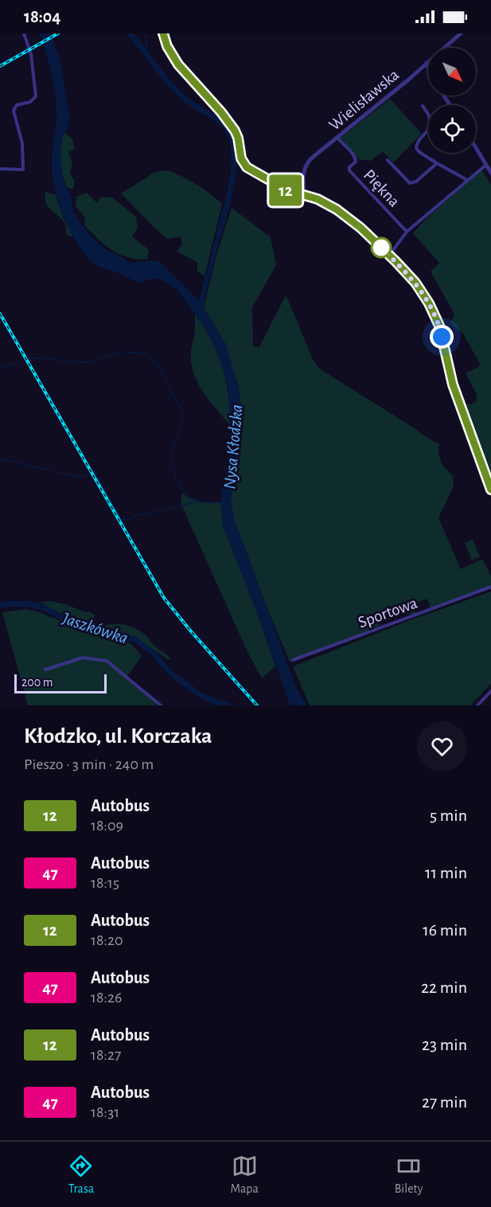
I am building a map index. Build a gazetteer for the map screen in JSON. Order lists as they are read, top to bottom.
{
  "streets": {
    "street": ["Wielisławska", "Piękna", "Sportowa"]
  },
  "crossings": [
    ["Wielisławska", "Piękna"]
  ],
  "water": ["Nysa Kłodzka", "Jaszkówka"],
  "lines": ["bus line 12"],
  "scale_bar": "200 m",
  "north": "bottom right",
  "page": {
    "status": "18:04",
    "on_map": "12",
    "scale": "200 m",
    "heading": ["Kłodzko, ul. Korczaka", "Pieszo · 3 min · 240 m"],
    "list": [
      {
        "mark": "12",
        "name": "Autobus",
        "note": "18:09",
        "value": "5 min"
      },
      {
        "mark": "47",
        "name": "Autobus",
        "note": "18:15",
        "value": "11 min"
      },
      {
        "mark": "12",
        "name": "Autobus",
        "note": "18:20",
        "value": "16 min"
      },
      {
        "mark": "47",
        "name": "Autobus",
        "note": "18:26",
        "value": "22 min"
      },
      {
        "mark": "12",
        "name": "Autobus",
        "note": "18:27",
        "value": "23 min"
      },
      {
        "mark": "47",
        "name": "Autobus",
        "note": "18:31",
        "value": "27 min"
      }
    ],
    "tabs": ["Trasa", "Mapa", "Bilety"]
  }
}
